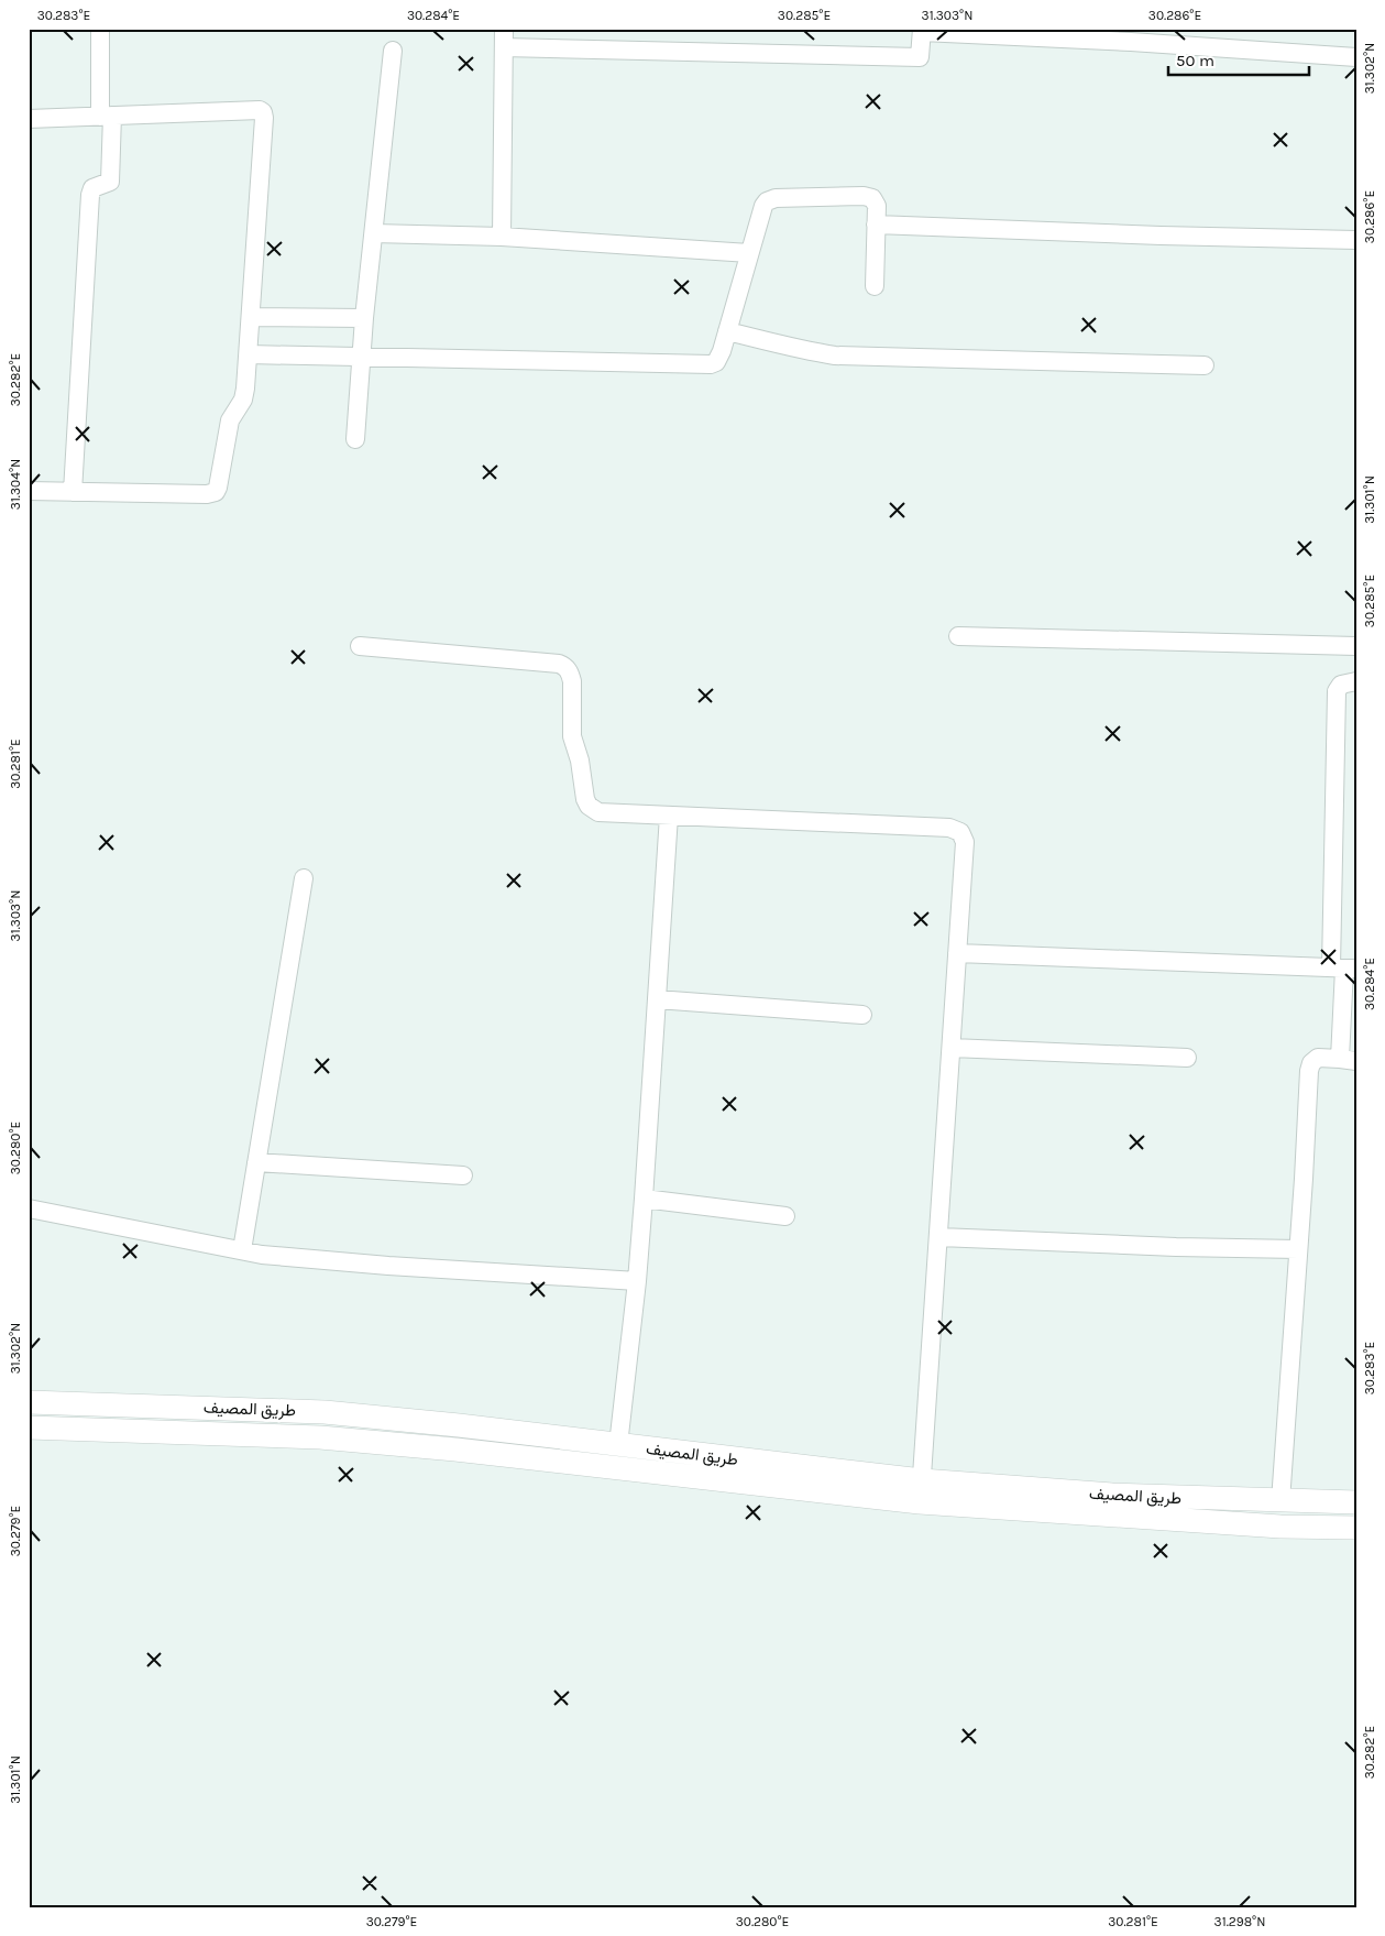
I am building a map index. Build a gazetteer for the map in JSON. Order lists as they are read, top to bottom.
{
  "streets": {
    "street": ["طريق المصيف"]
  },
  "scale_bar": "50 m",
  "coordinates": [
    "30.283°E",
    "30.284°E",
    "30.285°E",
    "31.303°N",
    "30.286°E",
    "31.302°N",
    "30.282°E",
    "31.304°N",
    "31.301°N",
    "30.281°E",
    "30.280°E",
    "30.279°E",
    "31.298°N"
  ]
}
